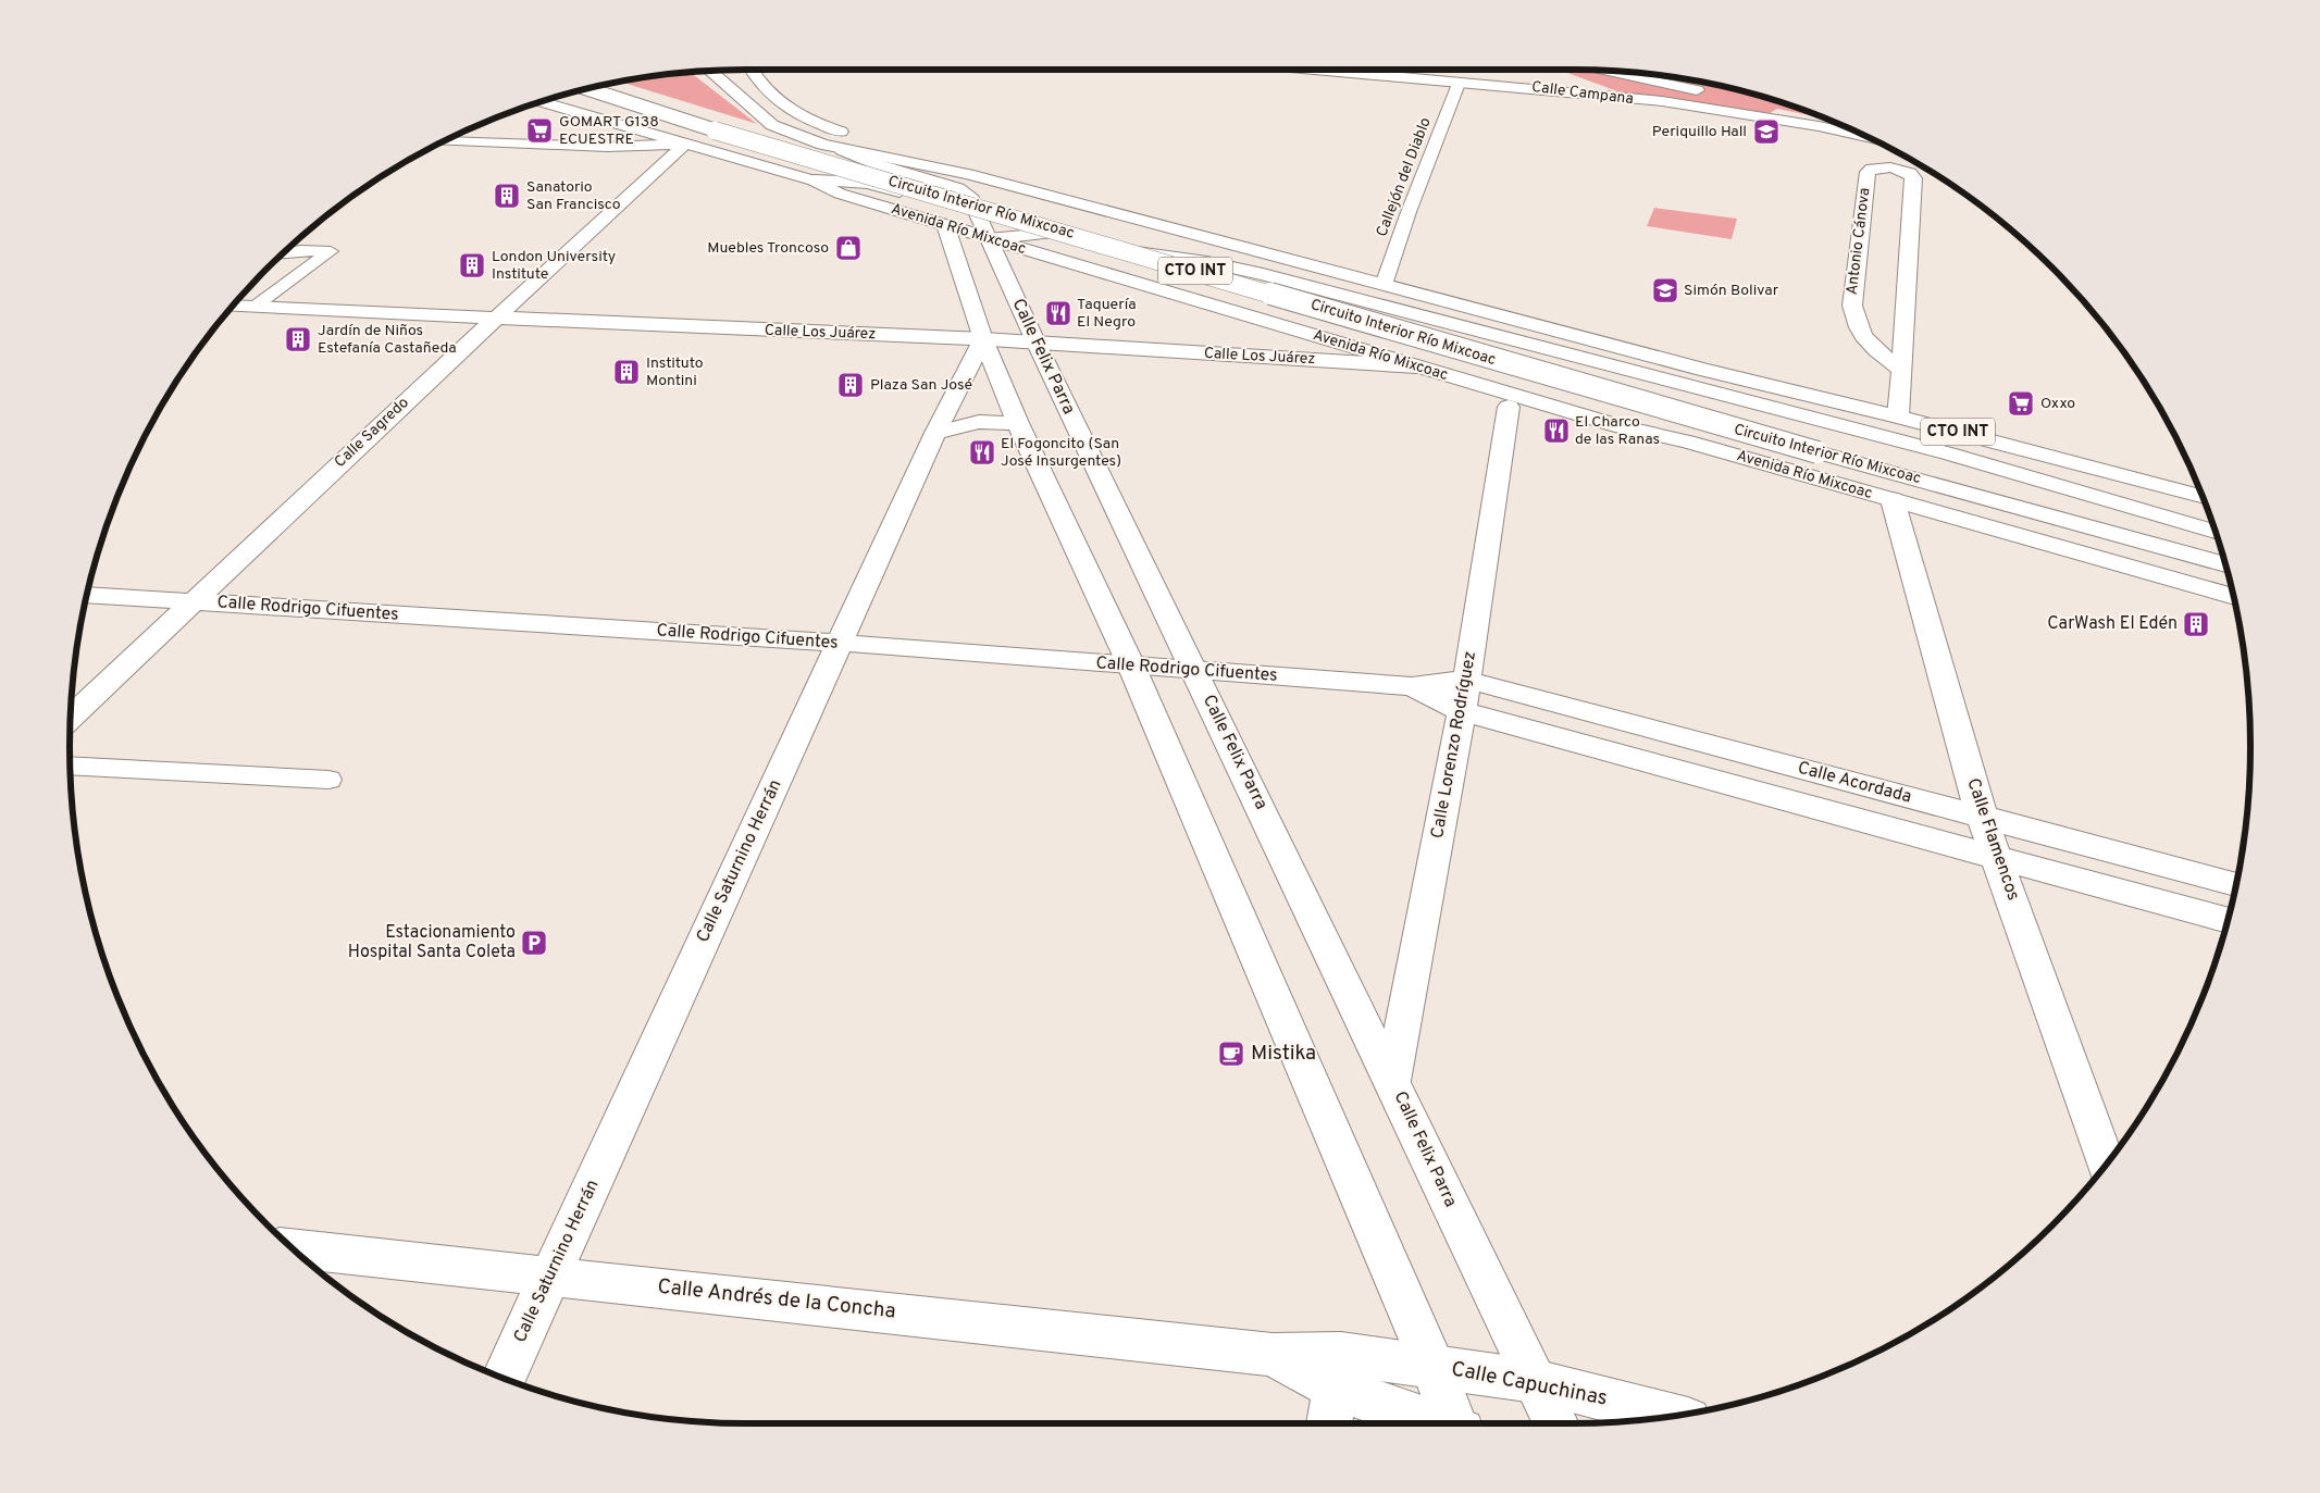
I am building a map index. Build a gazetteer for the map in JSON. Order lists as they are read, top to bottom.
{
  "streets": {
    "main road": [
      "Calle Campana",
      "Circuito Interior Río Mixcoac",
      "Avenida Río Mixcoac",
      "Antonio Cánova",
      "CTO INT",
      "Calle Los Juárez",
      "Calle Felix Parra",
      "Calle Sagredo",
      "Calle Rodrigo Cifuentes",
      "Calle Lorenzo Rodríguez",
      "Calle Acordada",
      "Calle Flamencos",
      "Calle Saturnino Herrán",
      "Calle Andrés de la Concha",
      "Calle Capuchinas"
    ],
    "lane": ["Callejón del Diablo"]
  },
  "crossings": [
    ["Calle Campana", "Callejón del Diablo"],
    ["Callejón del Diablo", "CTO INT"],
    ["Avenida Río Mixcoac", "Calle Los Juárez"],
    ["Avenida Río Mixcoac", "Calle Felix Parra"],
    ["Avenida Río Mixcoac", "Calle Sagredo"],
    ["Avenida Río Mixcoac", "Calle Flamencos"],
    ["Antonio Cánova", "CTO INT"],
    ["CTO INT", "Calle Felix Parra"],
    ["Calle Los Juárez", "Calle Felix Parra"],
    ["Calle Los Juárez", "Calle Sagredo"],
    ["Calle Los Juárez", "Calle Saturnino Herrán"],
    ["Calle Felix Parra", "Calle Rodrigo Cifuentes"],
    ["Calle Felix Parra", "Calle Lorenzo Rodríguez"],
    ["Calle Felix Parra", "Calle Capuchinas"],
    ["Calle Sagredo", "Calle Rodrigo Cifuentes"],
    ["Calle Rodrigo Cifuentes", "Calle Lorenzo Rodríguez"],
    ["Calle Rodrigo Cifuentes", "Calle Acordada"],
    ["Calle Rodrigo Cifuentes", "Calle Saturnino Herrán"],
    ["Calle Lorenzo Rodríguez", "Calle Acordada"],
    ["Calle Acordada", "Calle Flamencos"],
    ["Calle Saturnino Herrán", "Calle Andrés de la Concha"],
    ["Calle Andrés de la Concha", "Calle Capuchinas"]
  ],
  "places": {
    "supermarket": ["GOMART G138 ECUESTRE", "Oxxo"],
    "school or university": ["Periquillo Hall", "Simón Bolivar"],
    "building": [
      "Sanatorio San Francisco",
      "London University Institute",
      "Jardín de Niños Estefanía Castañeda",
      "Instituto Montini",
      "Plaza San José",
      "CarWash El Edén"
    ],
    "shop": ["Muebles Troncoso"],
    "restaurant": ["Taquería El Negro", "El Charco de las Ranas", "El Fogoncito (San José Insurgentes)"],
    "parking": ["Estacionamiento Hospital Santa Coleta"],
    "cafe": ["Mistika"]
  }
}
